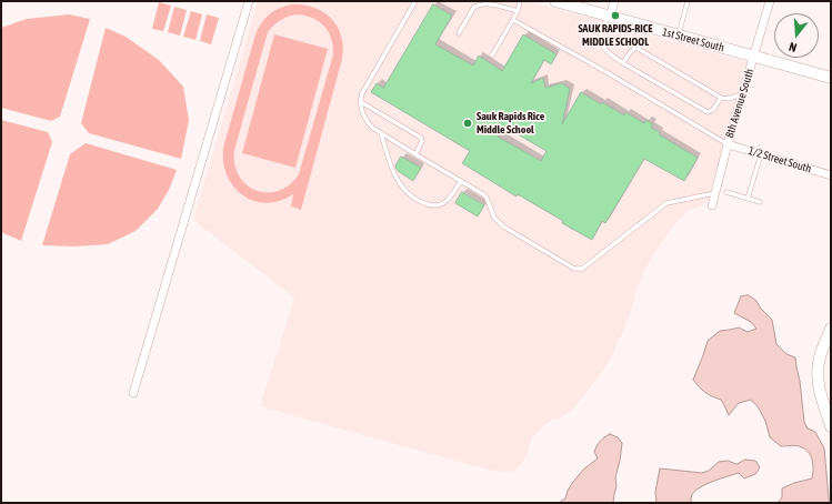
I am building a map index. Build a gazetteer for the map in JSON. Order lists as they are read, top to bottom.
{
  "streets": {
    "street": ["1st Street South", "8th Avenue South", "1/2 Street South"]
  },
  "crossings": [
    ["1st Street South", "8th Avenue South"],
    ["8th Avenue South", "1/2 Street South"]
  ],
  "places": ["SAUK RAPIDS-RICE MIDDLE SCHOOL", "Sauk Rapids Rice Middle School"],
  "north": "bottom"
}
